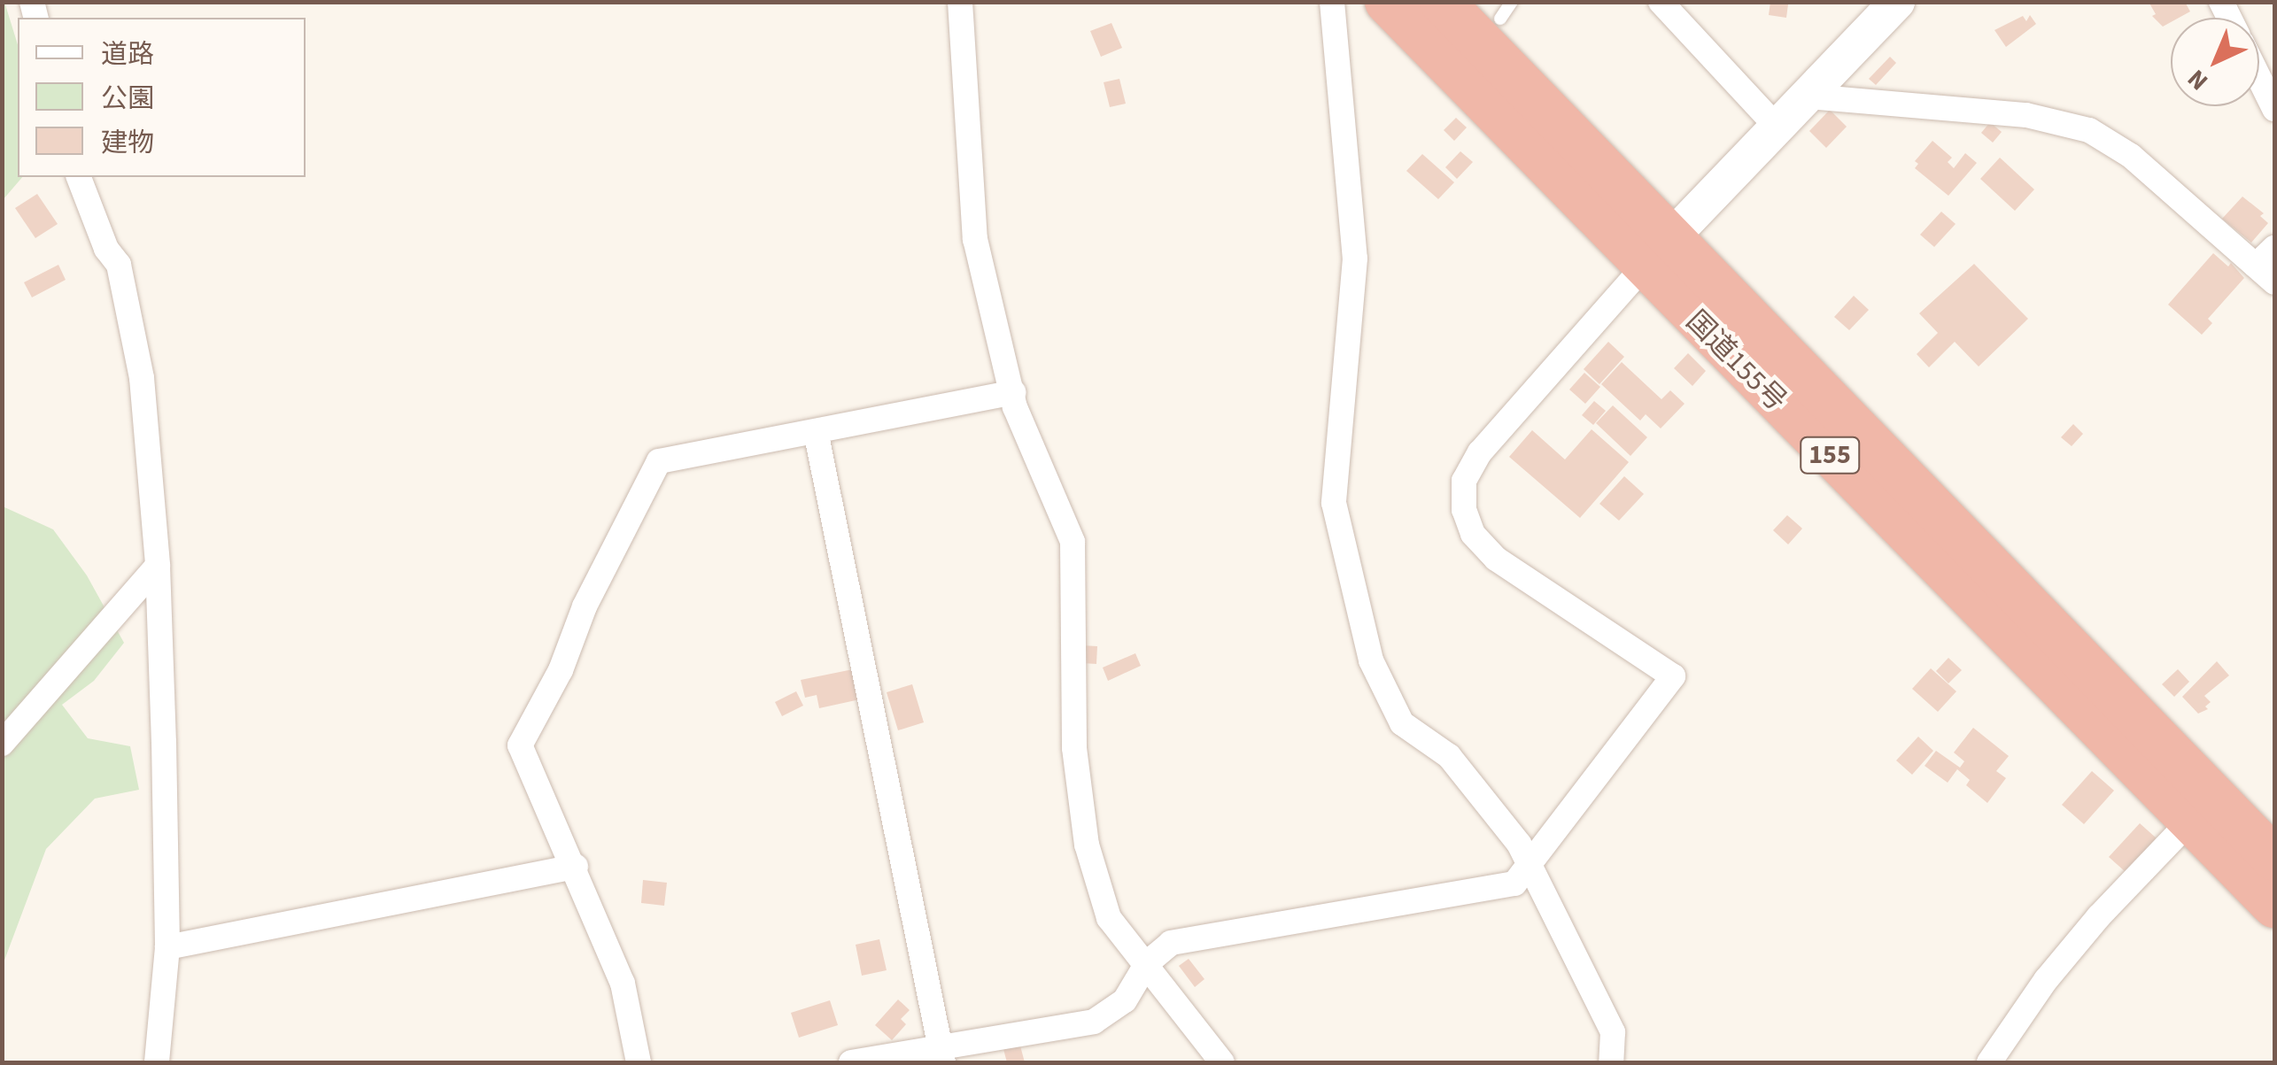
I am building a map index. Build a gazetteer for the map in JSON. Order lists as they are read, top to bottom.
{
  "streets": {
    "highway": ["国道155号", "155"]
  },
  "legend": ["道路", "公園", "建物"],
  "north": "bottom left"
}
